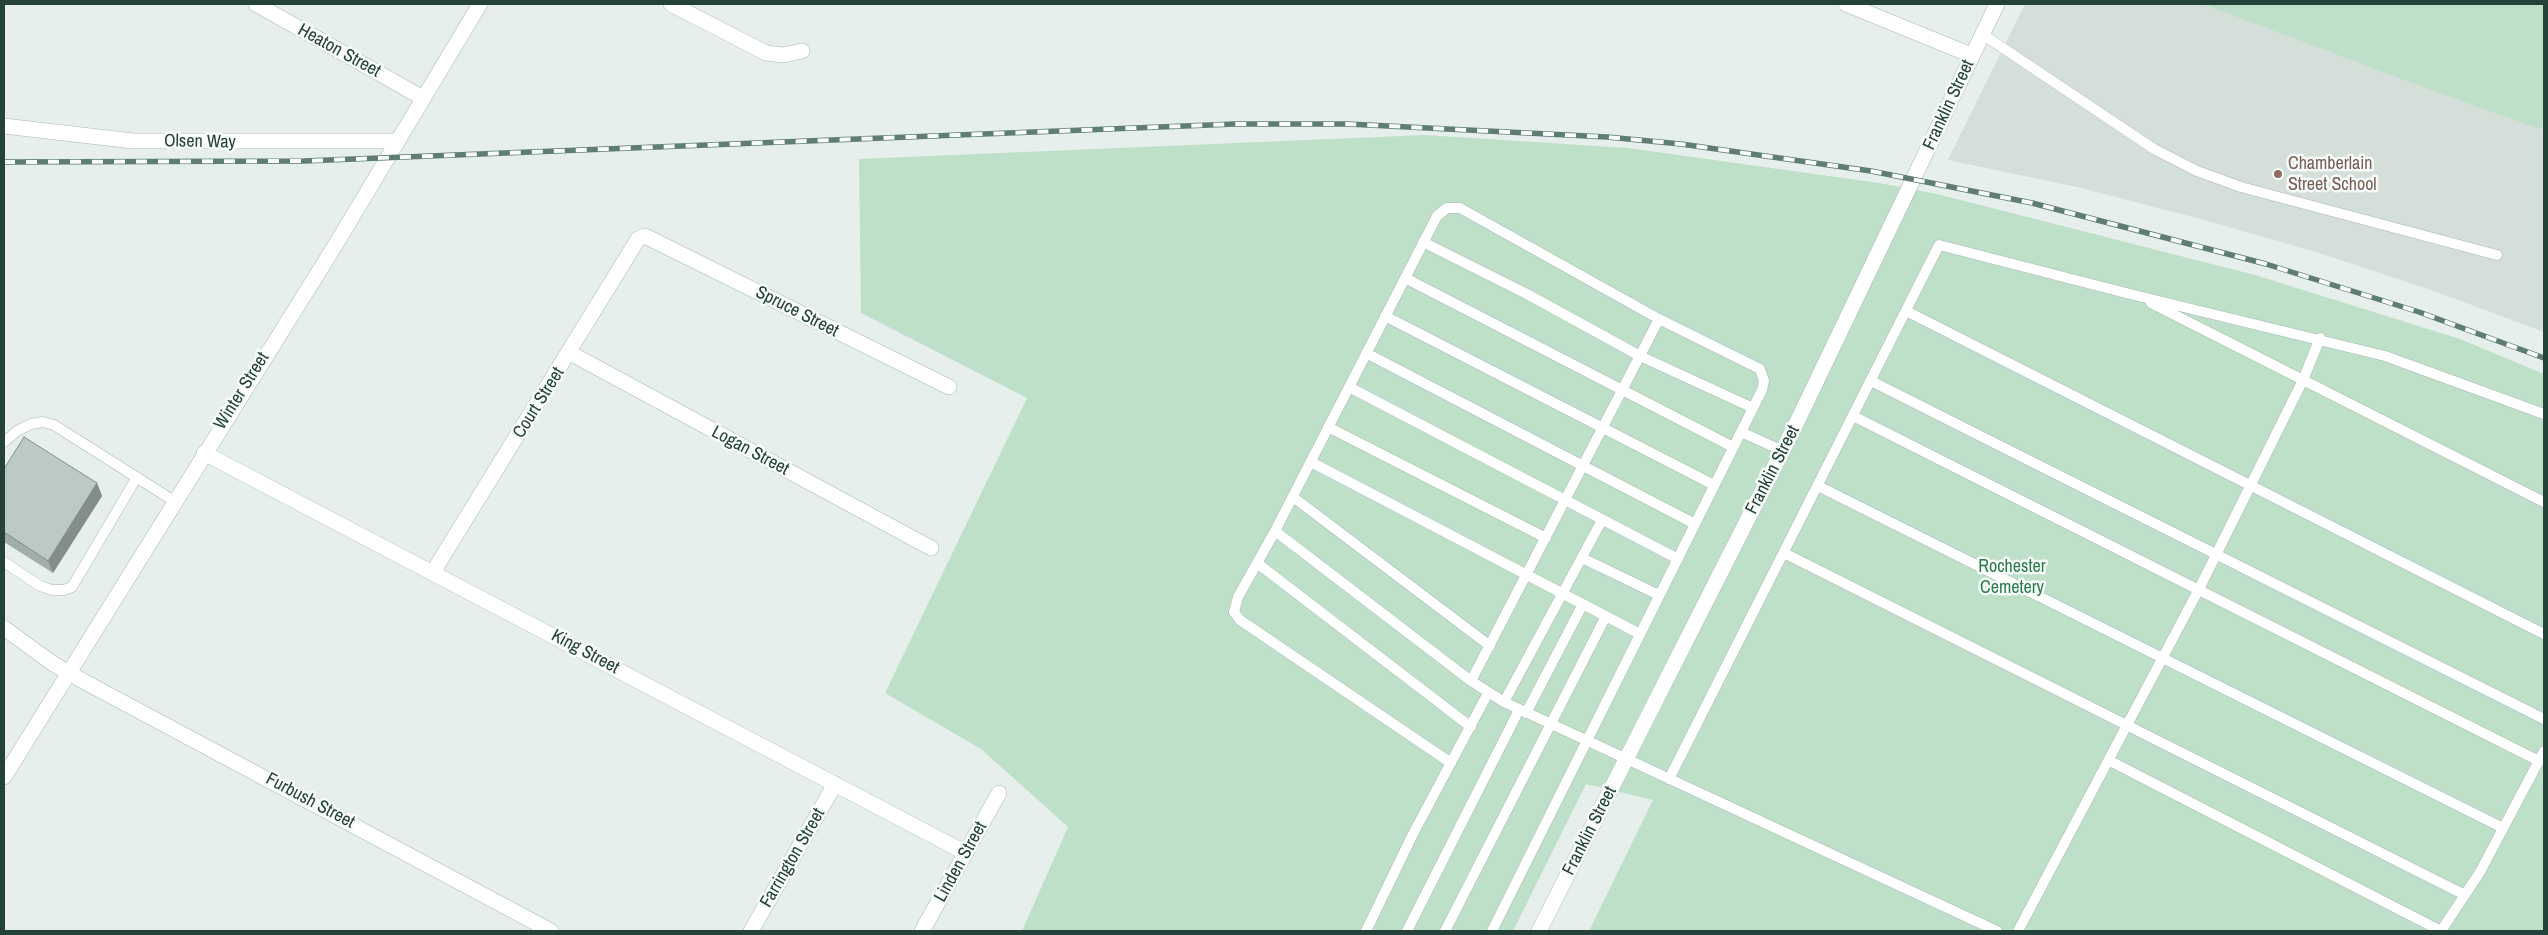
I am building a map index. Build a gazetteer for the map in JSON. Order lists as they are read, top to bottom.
{
  "streets": {
    "street": [
      "Heaton Street",
      "Franklin Street",
      "Olsen Way",
      "Spruce Street",
      "Winter Street",
      "Court Street",
      "Logan Street",
      "King Street",
      "Furbush Street",
      "Farrington Street",
      "Linden Street"
    ]
  },
  "crossings": [
    ["Heaton Street", "Winter Street"],
    ["Olsen Way", "Winter Street"],
    ["Spruce Street", "Court Street"],
    ["Winter Street", "King Street"],
    ["Winter Street", "Furbush Street"],
    ["Court Street", "Logan Street"],
    ["Court Street", "King Street"],
    ["King Street", "Farrington Street"],
    ["King Street", "Linden Street"]
  ],
  "parks": ["Rochester Cemetery"],
  "places": ["Chamberlain Street School"]
}
